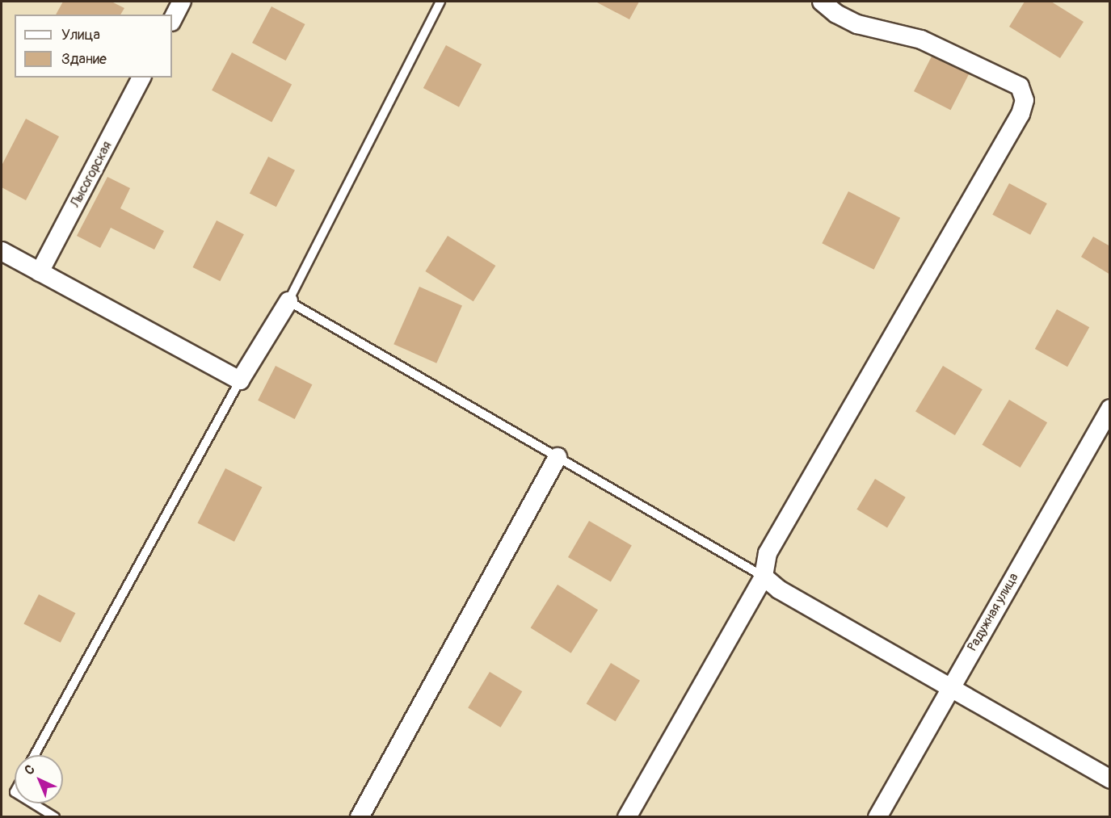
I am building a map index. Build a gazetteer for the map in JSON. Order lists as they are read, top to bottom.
{
  "streets": {
    "street": ["Лысогорская", "Радужная улица"]
  },
  "legend": ["Улица", "Здание"],
  "north": "top left"
}
